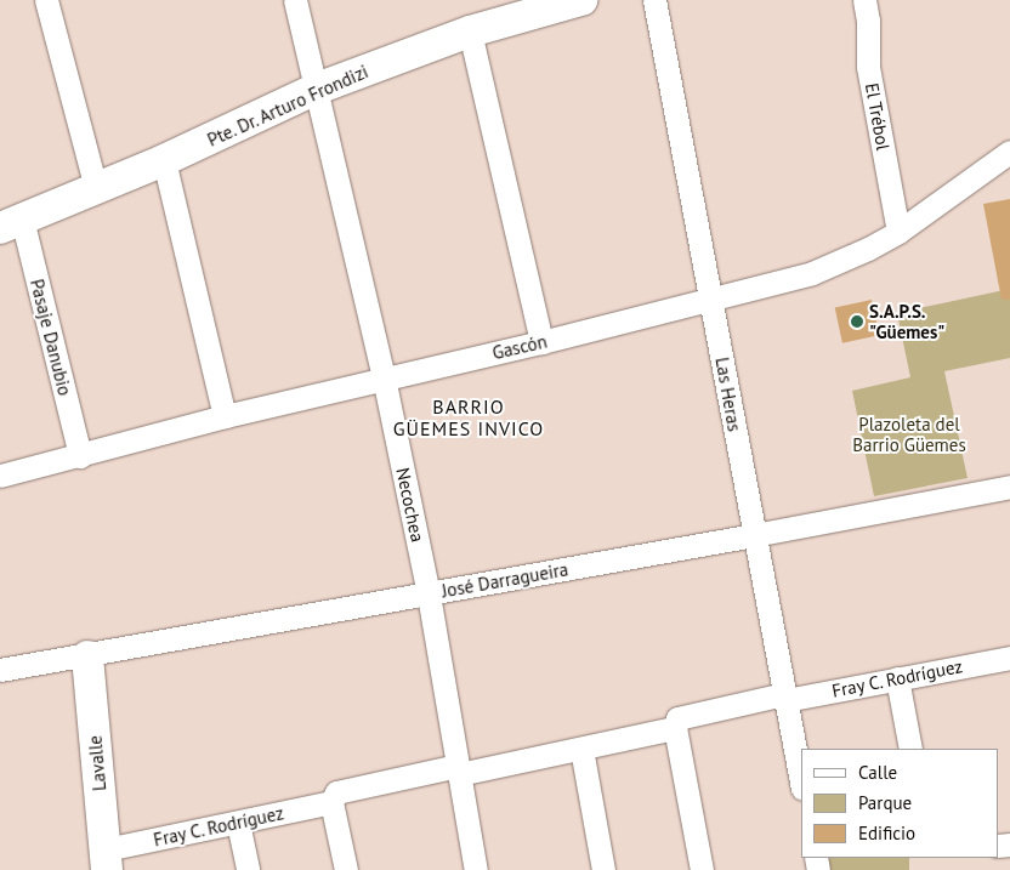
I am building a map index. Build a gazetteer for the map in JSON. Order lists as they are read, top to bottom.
{
  "streets": {
    "street": [
      "Pte. Dr. Arturo Frondizi",
      "El Trébol",
      "Pasaje Danubio",
      "Gascón",
      "Las Heras",
      "Necochea",
      "José Darragueira",
      "Fray C. Rodríguez",
      "Lavalle"
    ]
  },
  "crossings": [
    ["Pte. Dr. Arturo Frondizi", "Pasaje Danubio"],
    ["Pte. Dr. Arturo Frondizi", "Necochea"],
    ["El Trébol", "Gascón"],
    ["Pasaje Danubio", "Gascón"],
    ["Gascón", "Las Heras"],
    ["Gascón", "Necochea"],
    ["Las Heras", "José Darragueira"],
    ["Las Heras", "Fray C. Rodríguez"],
    ["Necochea", "José Darragueira"],
    ["Necochea", "Fray C. Rodríguez"],
    ["José Darragueira", "Lavalle"],
    ["Fray C. Rodríguez", "Lavalle"]
  ],
  "districts": ["BARRIO GÜEMES INVICO"],
  "parks": ["Plazoleta del Barrio Güemes"],
  "places": ["S.A.P.S. \"Güemes\""],
  "legend": ["Calle", "Parque", "Edificio"]
}
